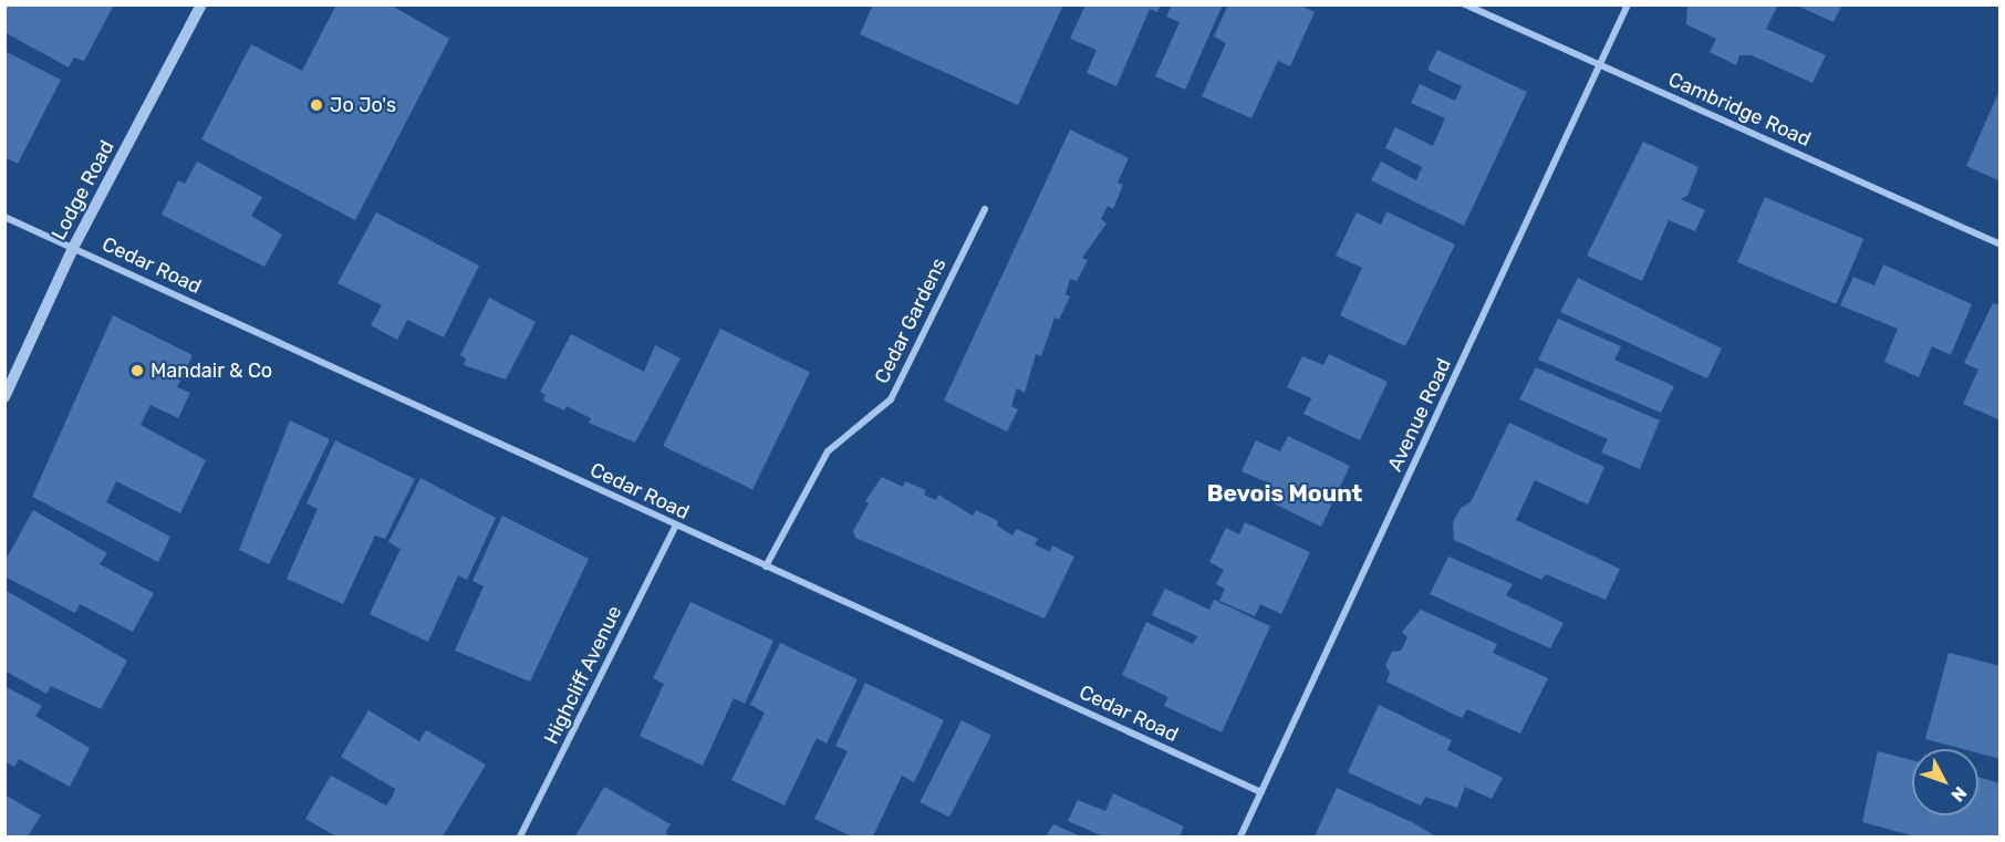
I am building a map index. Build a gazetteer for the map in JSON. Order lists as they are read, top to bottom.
{
  "streets": {
    "street": [
      "Cambridge Road",
      "Lodge Road",
      "Cedar Road",
      "Cedar Gardens",
      "Avenue Road",
      "Highcliff Avenue"
    ]
  },
  "crossings": [
    ["Cambridge Road", "Avenue Road"],
    ["Lodge Road", "Cedar Road"],
    ["Cedar Road", "Cedar Gardens"],
    ["Cedar Road", "Avenue Road"],
    ["Cedar Road", "Highcliff Avenue"]
  ],
  "districts": ["Bevois Mount"],
  "places": ["Jo Jo's", "Mandair & Co"],
  "north": "bottom right"
}
